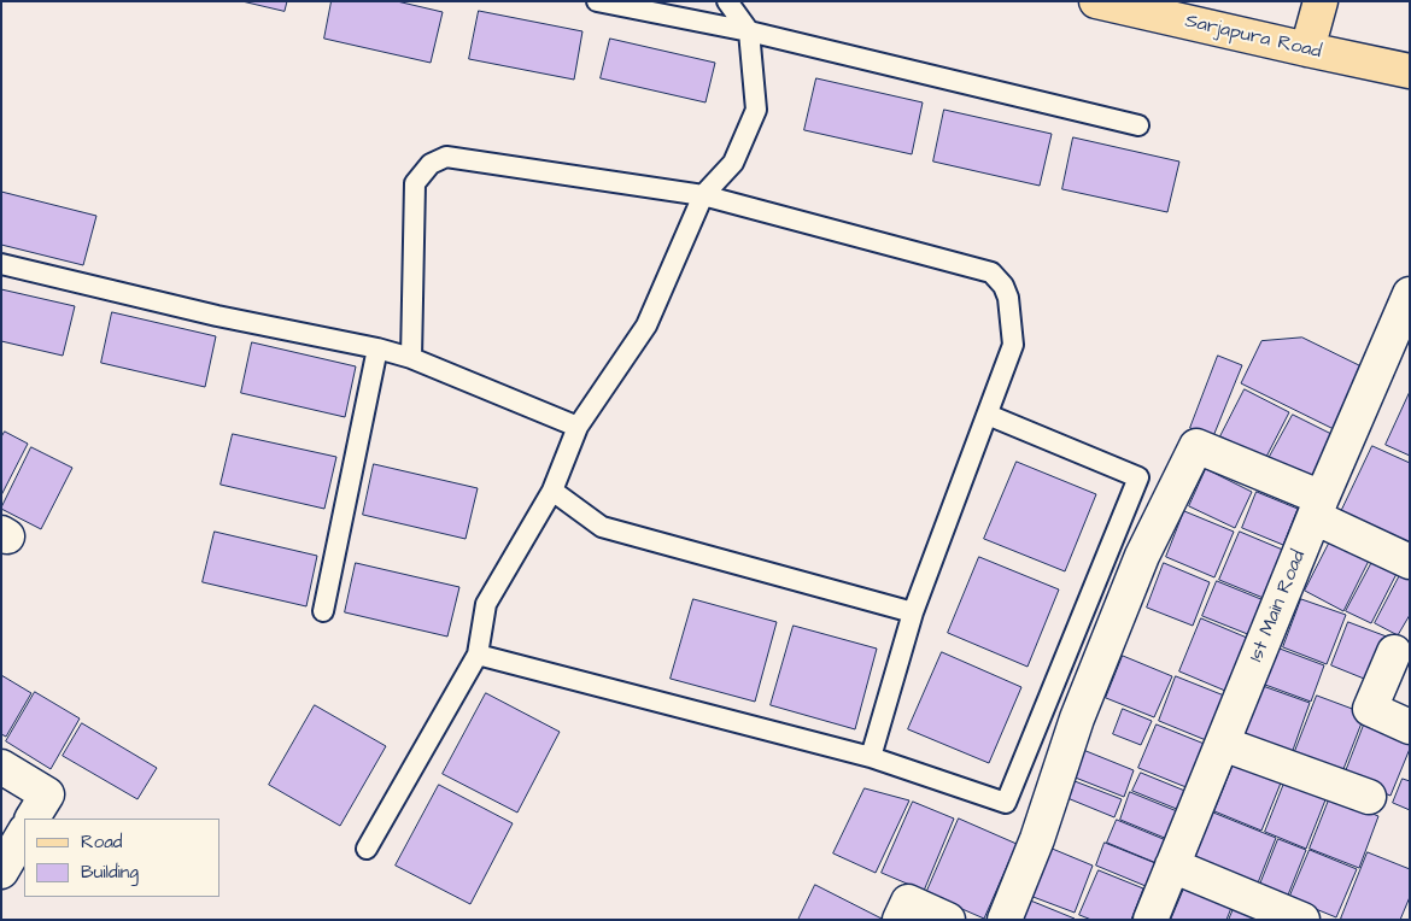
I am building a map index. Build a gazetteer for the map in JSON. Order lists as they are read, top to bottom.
{
  "streets": {
    "main road": ["Sarjapura Road"],
    "street": ["1st Main Road"]
  },
  "legend": ["Road", "Building"]
}
